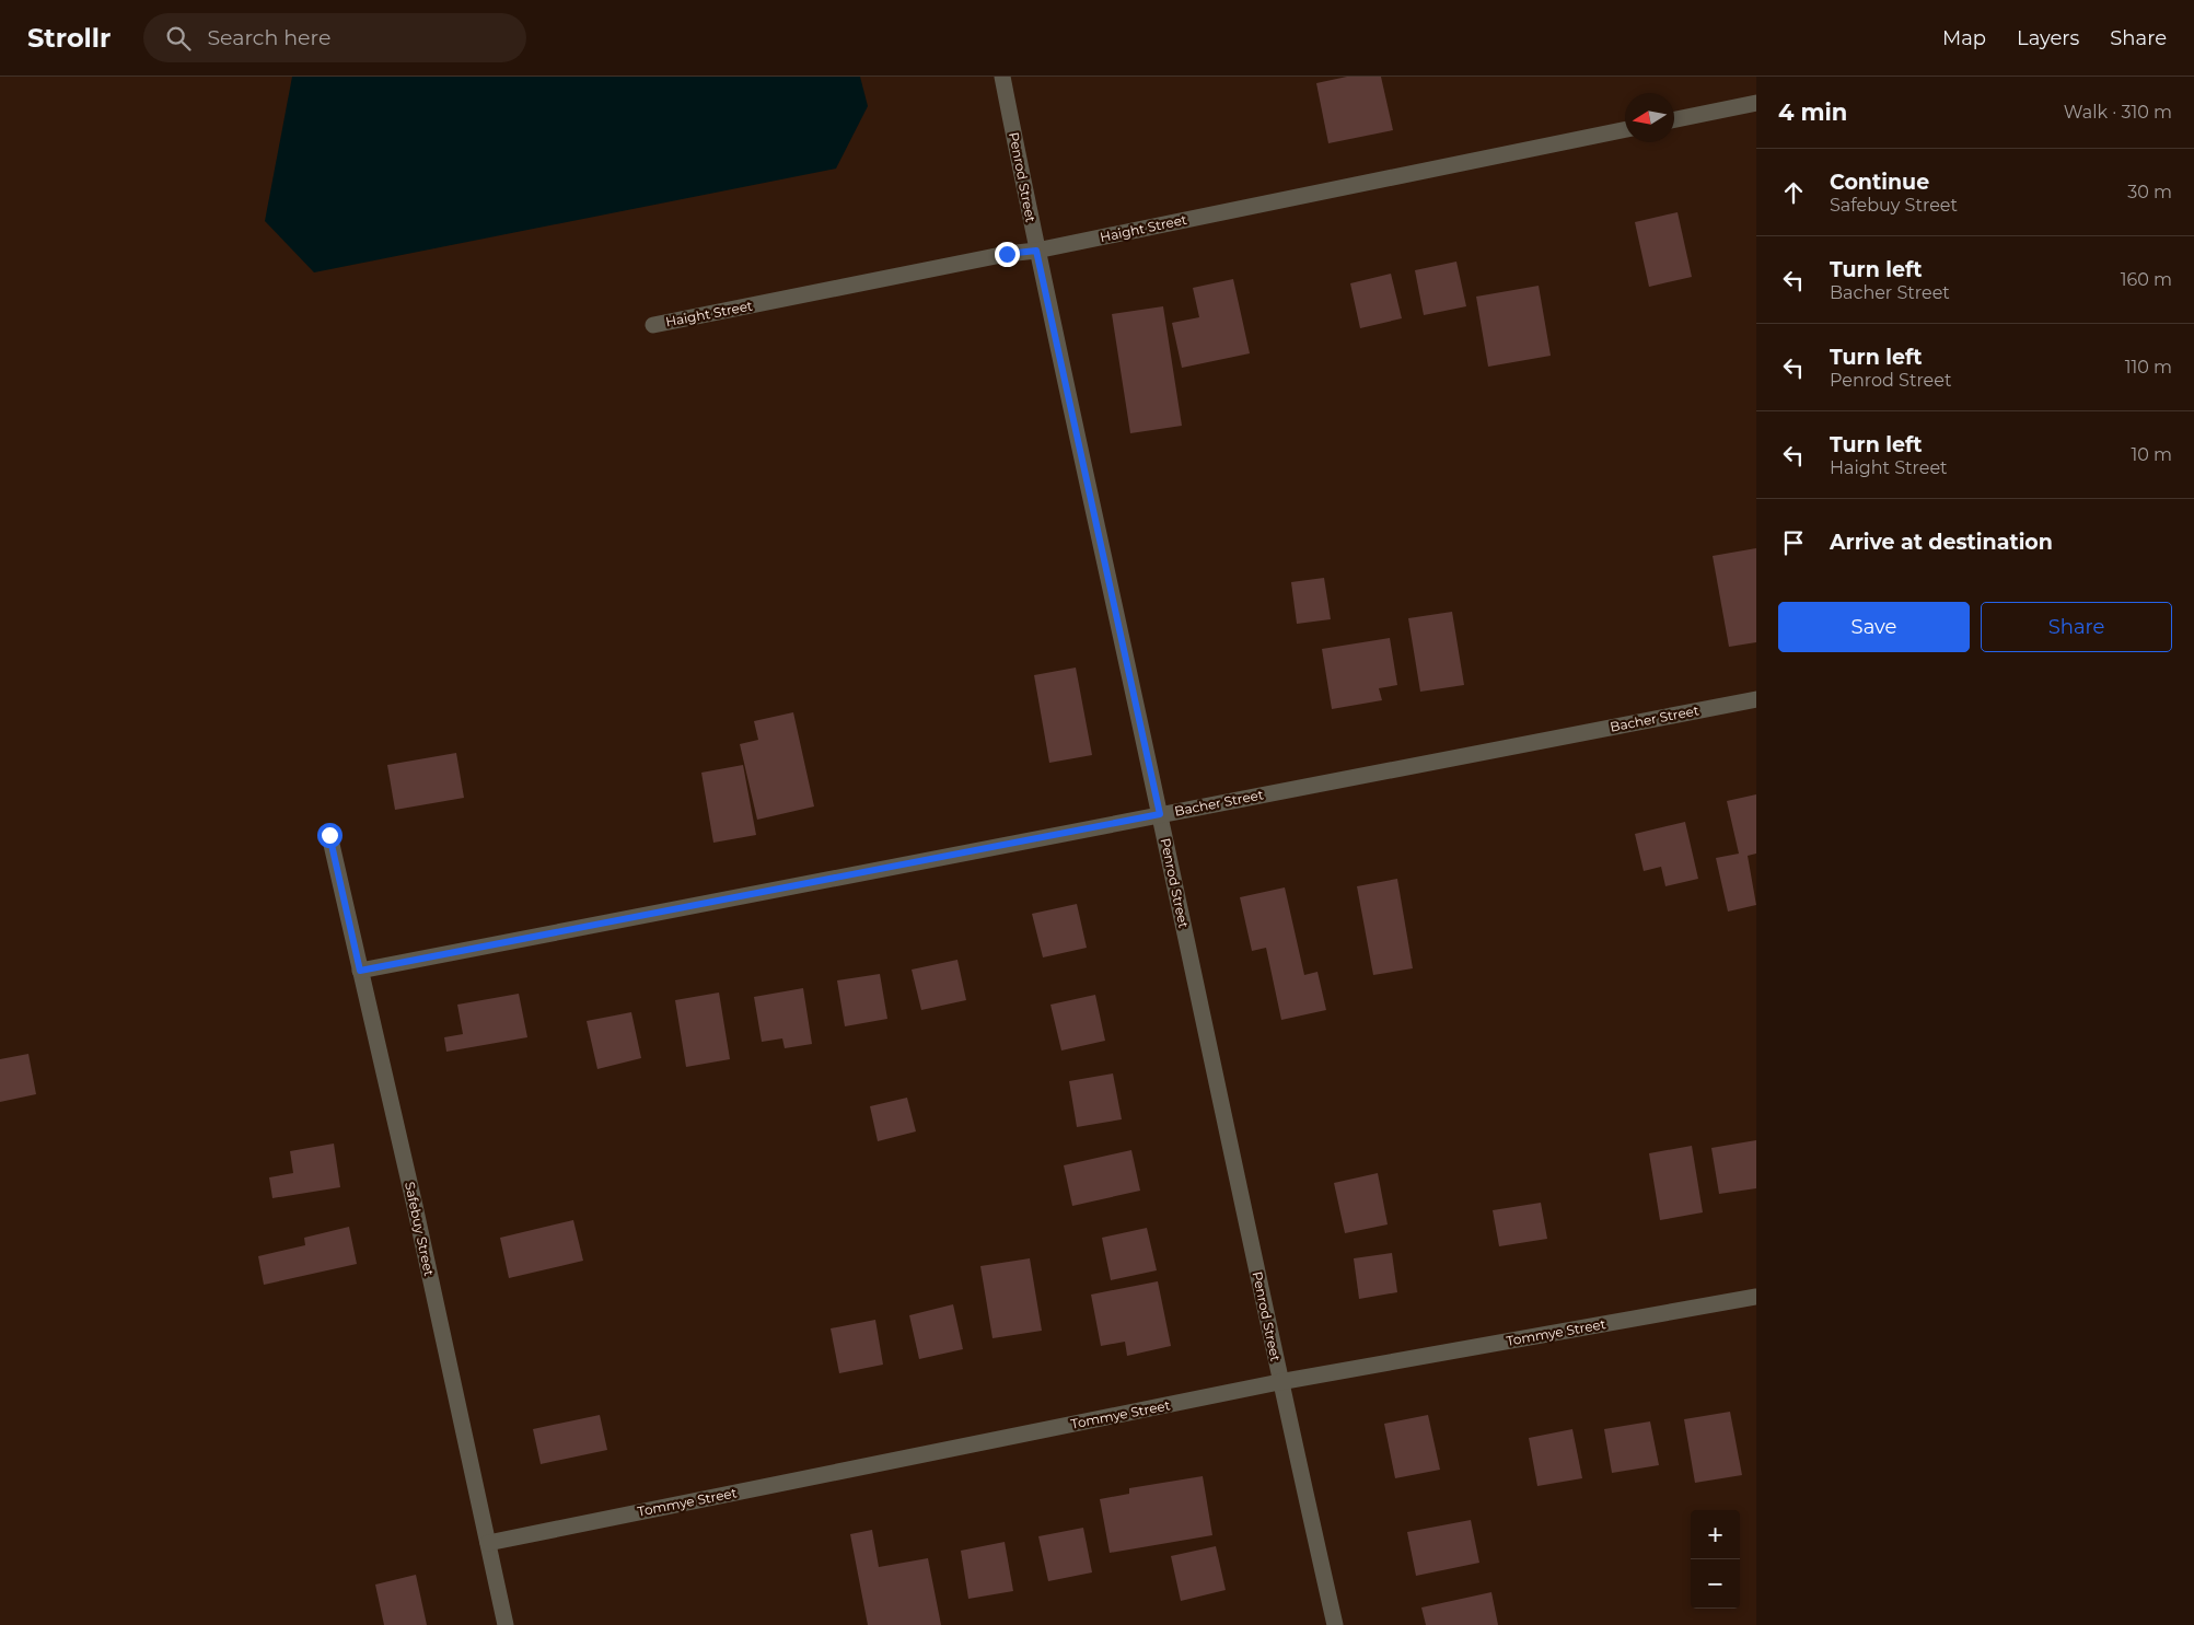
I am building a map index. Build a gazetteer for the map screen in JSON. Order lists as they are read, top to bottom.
{
  "streets": {
    "street": [
      "Penrod Street",
      "Haight Street",
      "Bacher Street",
      "Safebuy Street",
      "Tommye Street"
    ]
  },
  "crossings": [
    ["Penrod Street", "Haight Street"],
    ["Penrod Street", "Bacher Street"],
    ["Penrod Street", "Tommye Street"],
    ["Bacher Street", "Safebuy Street"],
    ["Safebuy Street", "Tommye Street"]
  ],
  "north": "left",
  "page": {
    "header": "Strollr",
    "search": "Search here",
    "nav": ["Map", "Layers", "Share"],
    "heading": ["4 min", "Walk · 310 m"],
    "list": [
      ["Continue", "Safebuy Street", "30 m"],
      ["Turn left", "Bacher Street", "160 m"],
      ["Turn left", "Penrod Street", "110 m"],
      ["Turn left", "Haight Street", "10 m"],
      "Arrive at destination"
    ],
    "buttons": ["Save", "Share"],
    "map_buttons": ["+", "−"]
  }
}
